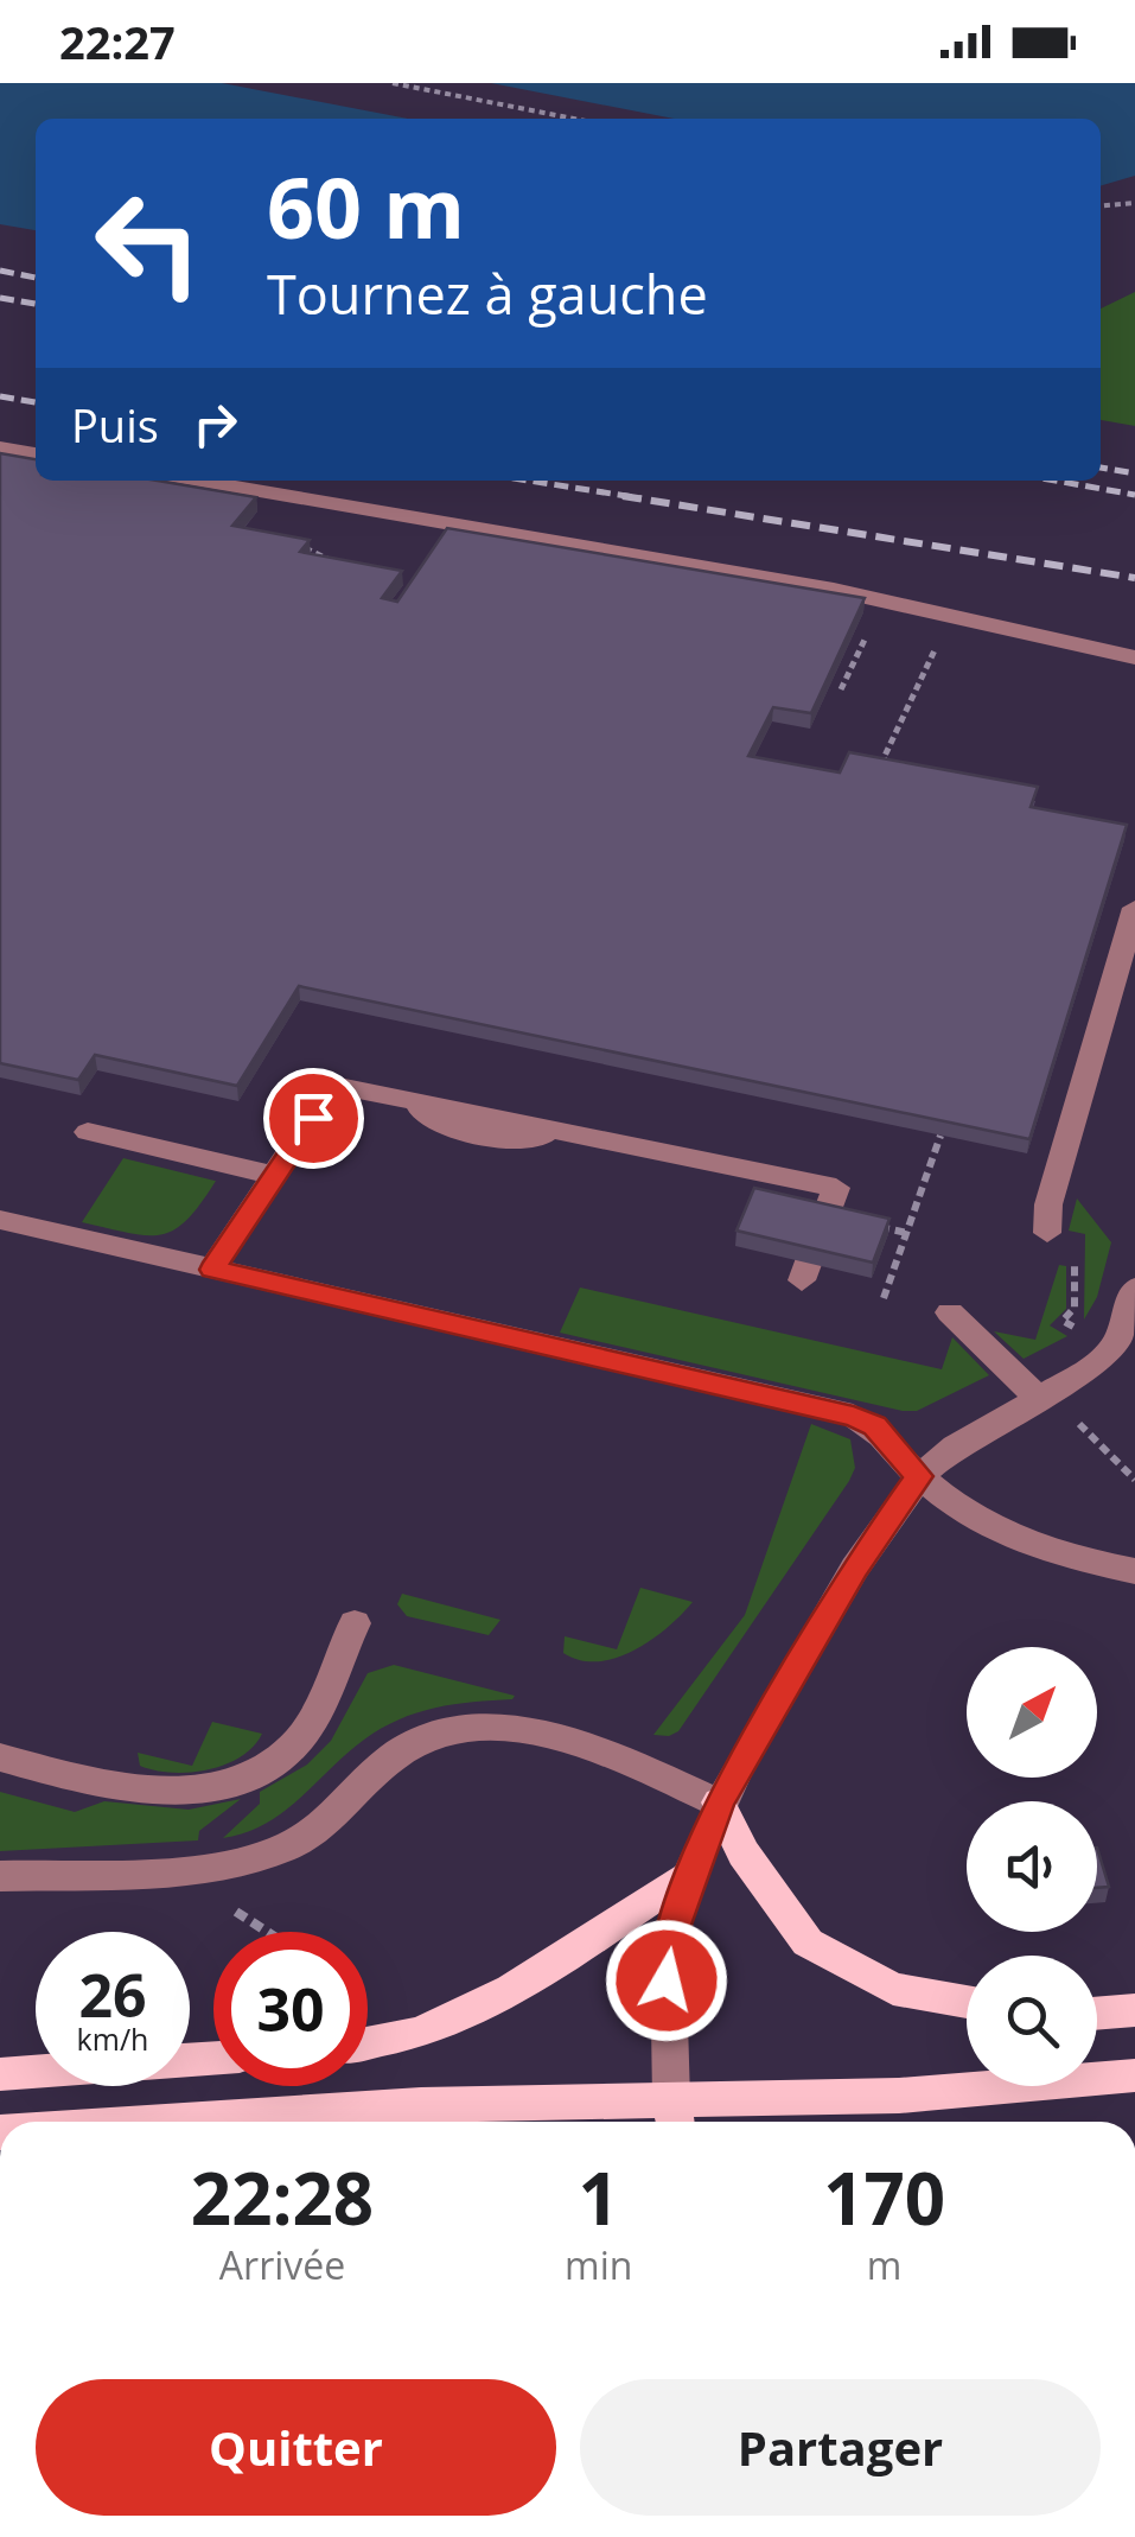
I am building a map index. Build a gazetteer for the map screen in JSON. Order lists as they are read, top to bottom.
{
  "north": "top right",
  "page": {
    "status": "22:27",
    "turn": ["60 m", "Tournez à gauche"],
    "then": "Puis",
    "speed": "26 km/h",
    "limit": "30",
    "eta": [
      "22:28",
      "Arrivée",
      "1",
      "min",
      "170",
      "m"
    ],
    "buttons": ["Quitter", "Partager"]
  }
}
